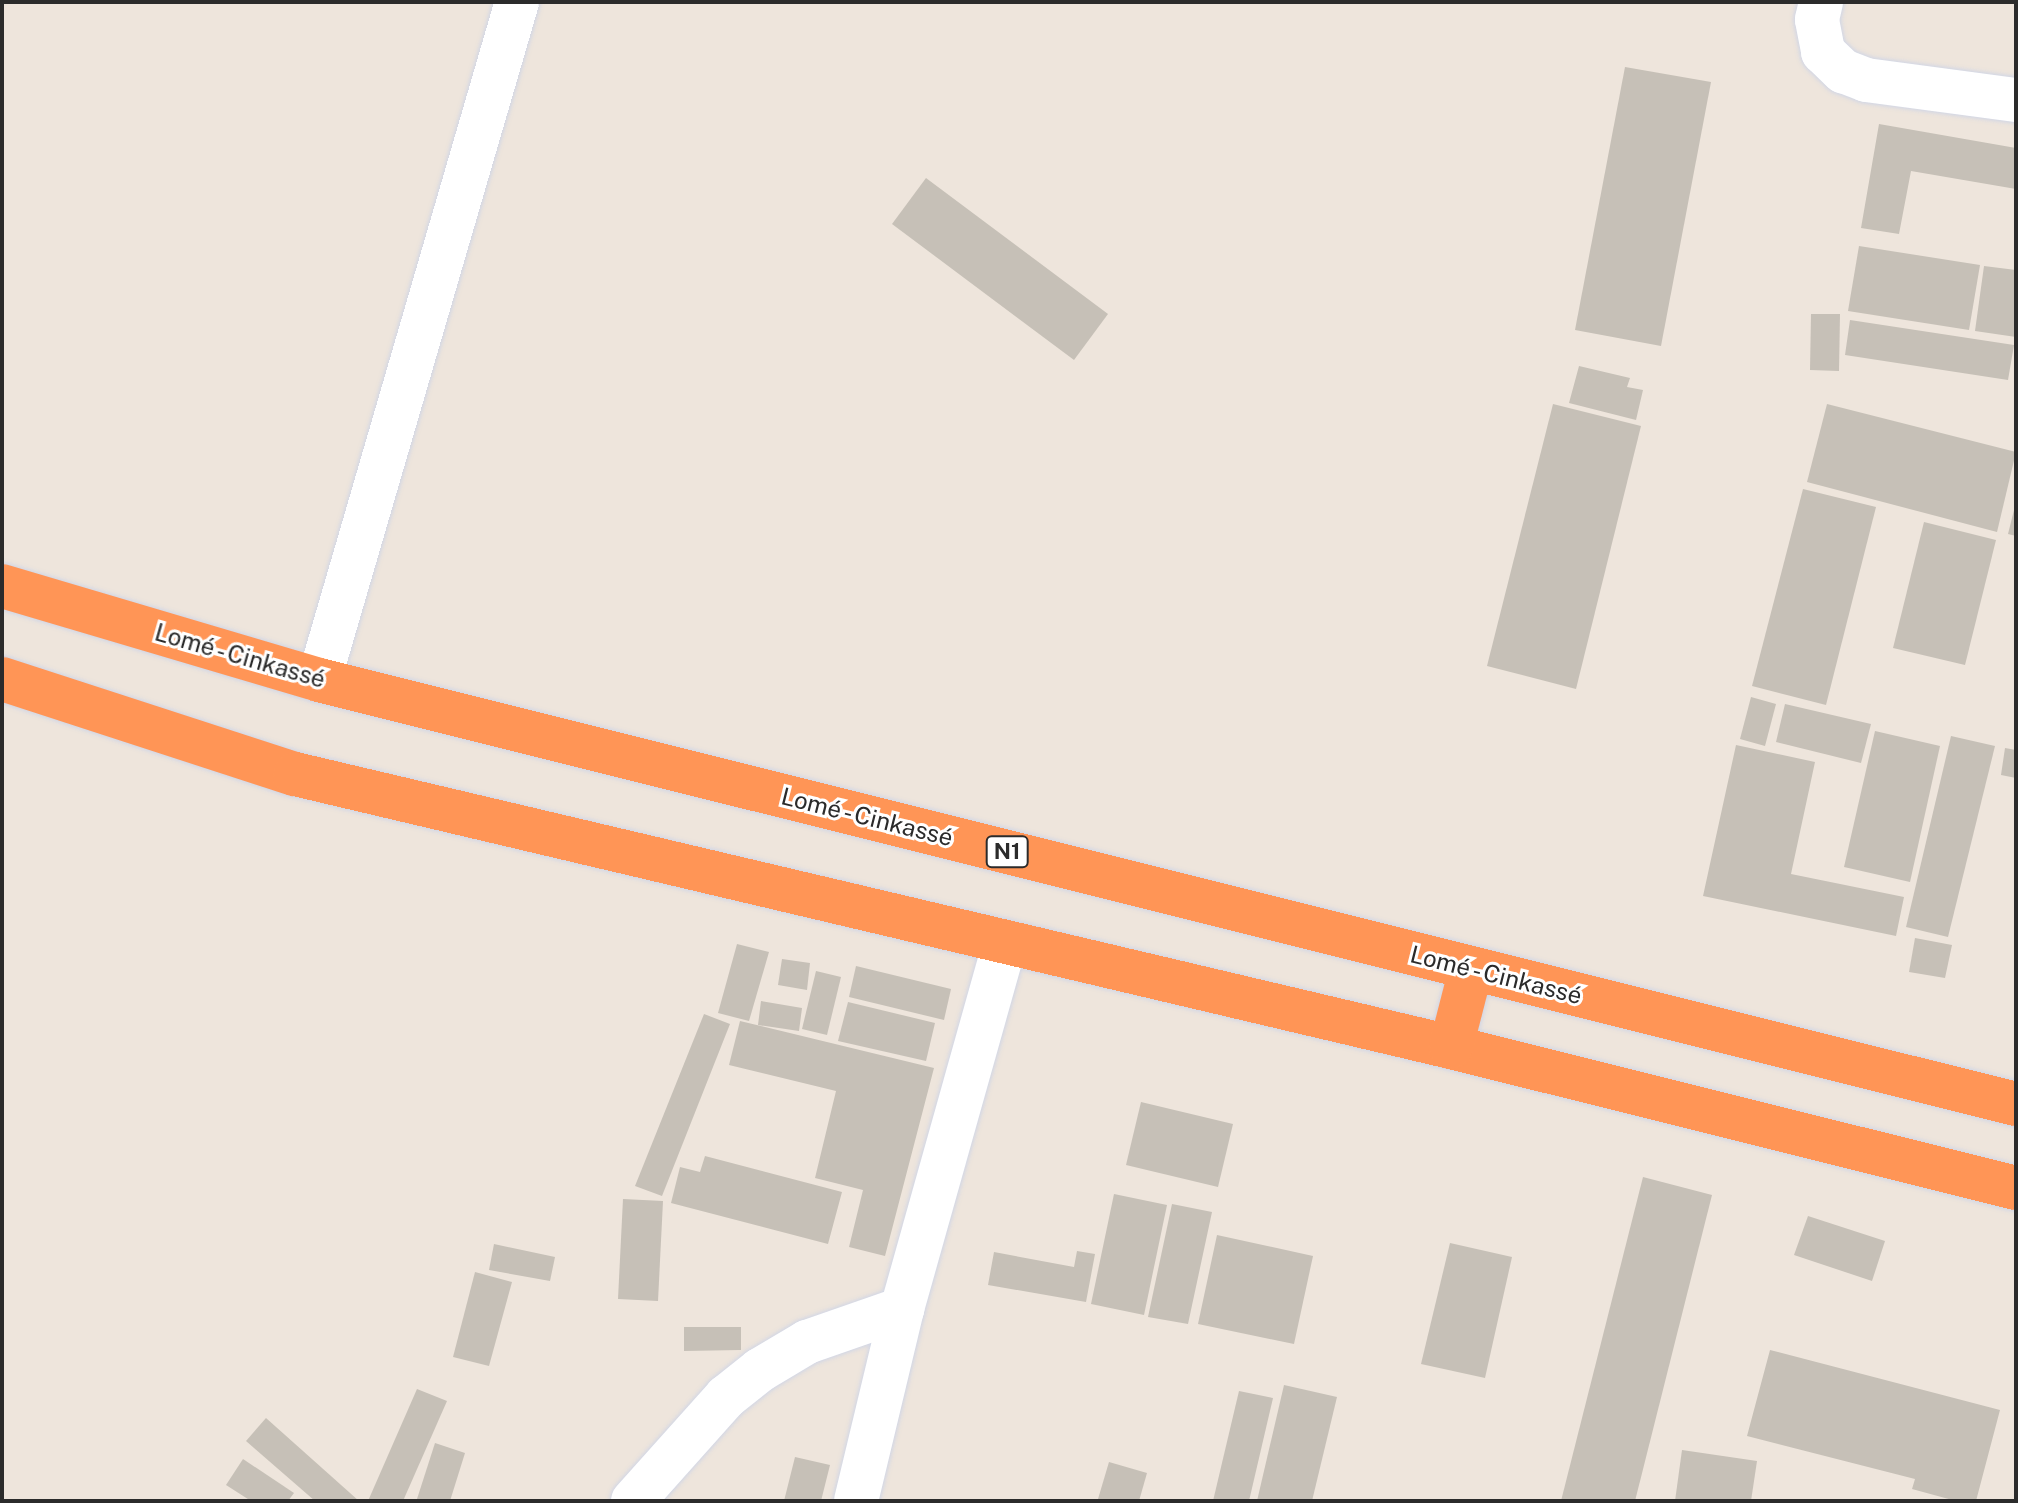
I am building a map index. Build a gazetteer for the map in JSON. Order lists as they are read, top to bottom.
{
  "streets": {
    "highway": ["Lomé - Cinkassé", "N1"]
  }
}
